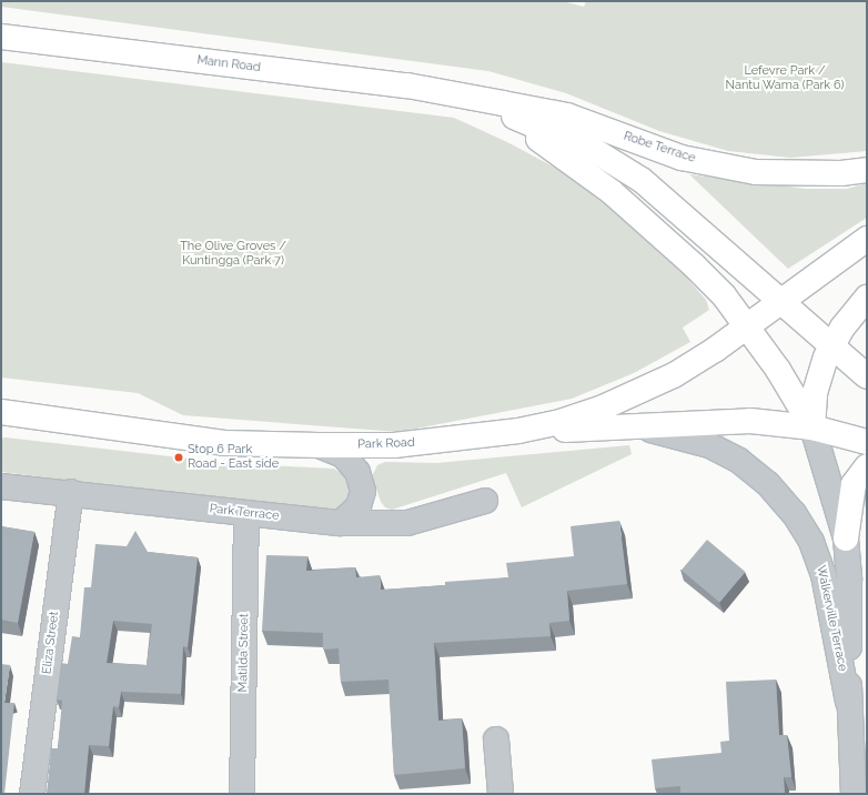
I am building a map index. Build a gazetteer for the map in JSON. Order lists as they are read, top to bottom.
{
  "streets": {
    "highway": ["Mann Road", "Robe Terrace", "Park Road"],
    "street": [
      "Park Terrace",
      "Walkerville Terrace",
      "Eliza Street",
      "Matilda Street"
    ]
  },
  "crossings": [
    ["Mann Road", "Robe Terrace"],
    ["Park Terrace", "Eliza Street"],
    ["Park Terrace", "Matilda Street"]
  ],
  "parks": ["Lefevre Park / Nantu Wama (Park 6)", "The Olive Groves / Kuntingga (Park 7)"],
  "places": ["Stop 6 Park Road - East side"]
}
